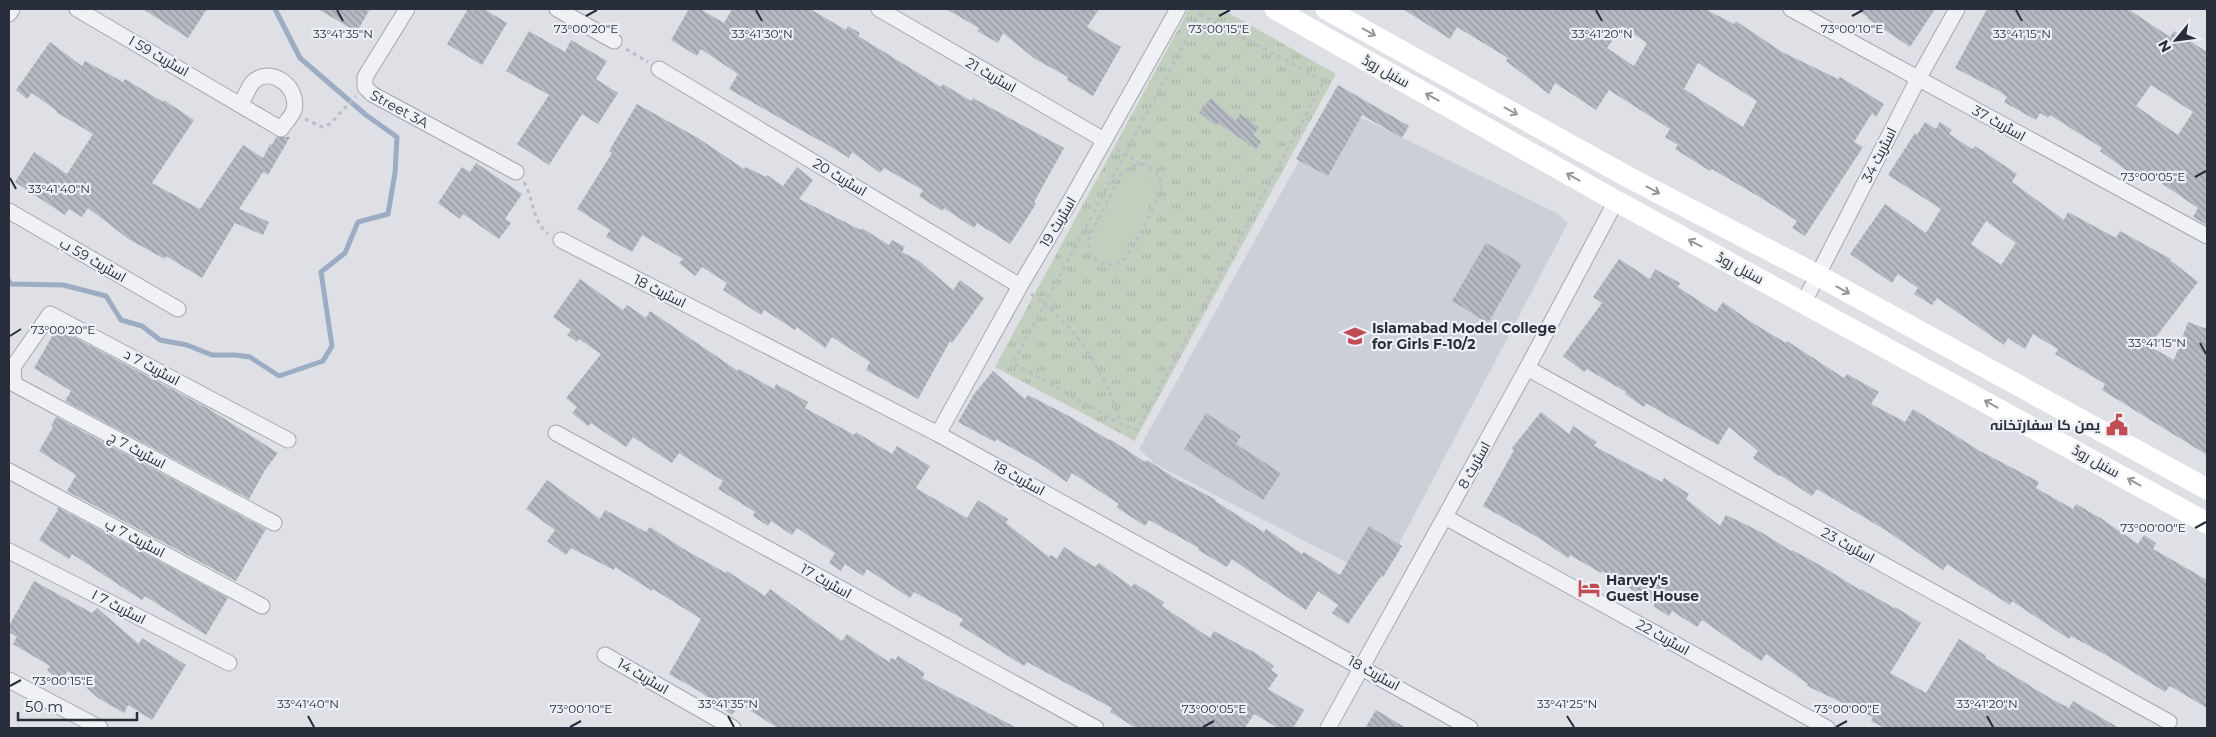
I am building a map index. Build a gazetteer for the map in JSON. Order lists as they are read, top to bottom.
{
  "streets": {
    "street": [
      "اسٹریٹ 59 ا",
      "سنبل روڈ",
      "اسٹریٹ 21",
      "Street 3A",
      "اسٹریٹ 37",
      "اسٹریٹ 34",
      "اسٹریٹ 20",
      "اسٹریٹ 19",
      "اسٹریٹ 59 ب",
      "اسٹریٹ 18",
      "اسٹریٹ 7 د",
      "اسٹریٹ 7 ج",
      "اسٹریٹ 8",
      "اسٹریٹ 7 ب",
      "اسٹریٹ 23",
      "اسٹریٹ 17",
      "اسٹریٹ 7 ا",
      "اسٹریٹ 22",
      "اسٹریٹ 14"
    ]
  },
  "crossings": [
    ["سنبل روڈ", "اسٹریٹ 34"],
    ["سنبل روڈ", "اسٹریٹ 8"],
    ["اسٹریٹ 21", "اسٹریٹ 19"],
    ["اسٹریٹ 37", "اسٹریٹ 34"],
    ["اسٹریٹ 20", "اسٹریٹ 19"],
    ["اسٹریٹ 19", "اسٹریٹ 18"],
    ["اسٹریٹ 18", "اسٹریٹ 8"],
    ["اسٹریٹ 7 د", "اسٹریٹ 7 ج"],
    ["اسٹریٹ 8", "اسٹریٹ 23"],
    ["اسٹریٹ 8", "اسٹریٹ 22"]
  ],
  "places": {
    "school or university": ["Islamabad Model College for Girls F-10/2"],
    "public building": ["یمن کا سفارتخانہ"],
    "hotel": ["Harvey's Guest House"]
  },
  "scale_bar": "50 m",
  "north": "bottom left",
  "coordinates": [
    "73°00'20\"E",
    "73°00'15\"E",
    "73°00'10\"E",
    "33°41'35\"N",
    "33°41'30\"N",
    "33°41'20\"N",
    "33°41'15\"N",
    "73°00'05\"E",
    "33°41'40\"N",
    "73°00'00\"E",
    "33°41'25\"N"
  ]
}
